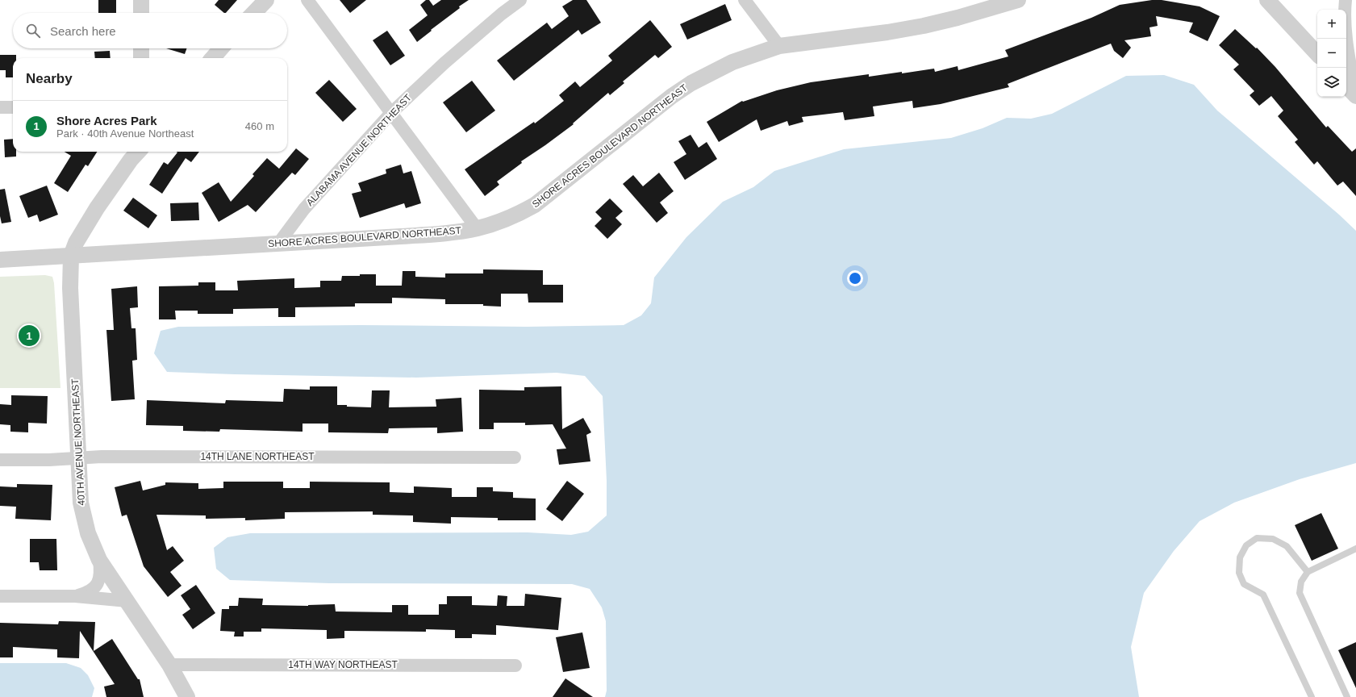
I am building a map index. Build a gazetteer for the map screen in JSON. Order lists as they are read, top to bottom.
{
  "streets": {
    "street": [
      "SHORE ACRES BOULEVARD NORTHEAST",
      "ALABAMA AVENUE NORTHEAST",
      "40TH AVENUE NORTHEAST",
      "14TH LANE NORTHEAST",
      "14TH WAY NORTHEAST"
    ]
  },
  "crossings": [
    ["SHORE ACRES BOULEVARD NORTHEAST", "ALABAMA AVENUE NORTHEAST"],
    ["SHORE ACRES BOULEVARD NORTHEAST", "40TH AVENUE NORTHEAST"],
    ["40TH AVENUE NORTHEAST", "14TH LANE NORTHEAST"],
    ["40TH AVENUE NORTHEAST", "14TH WAY NORTHEAST"]
  ],
  "page": {
    "map_buttons": ["+", "−"],
    "search": "Search here",
    "heading": "Nearby",
    "list": [
      {
        "mark": "1",
        "name": "Shore Acres Park",
        "note": "Park · 40th Avenue Northeast",
        "value": "460 m"
      }
    ],
    "pins": "1"
  }
}
